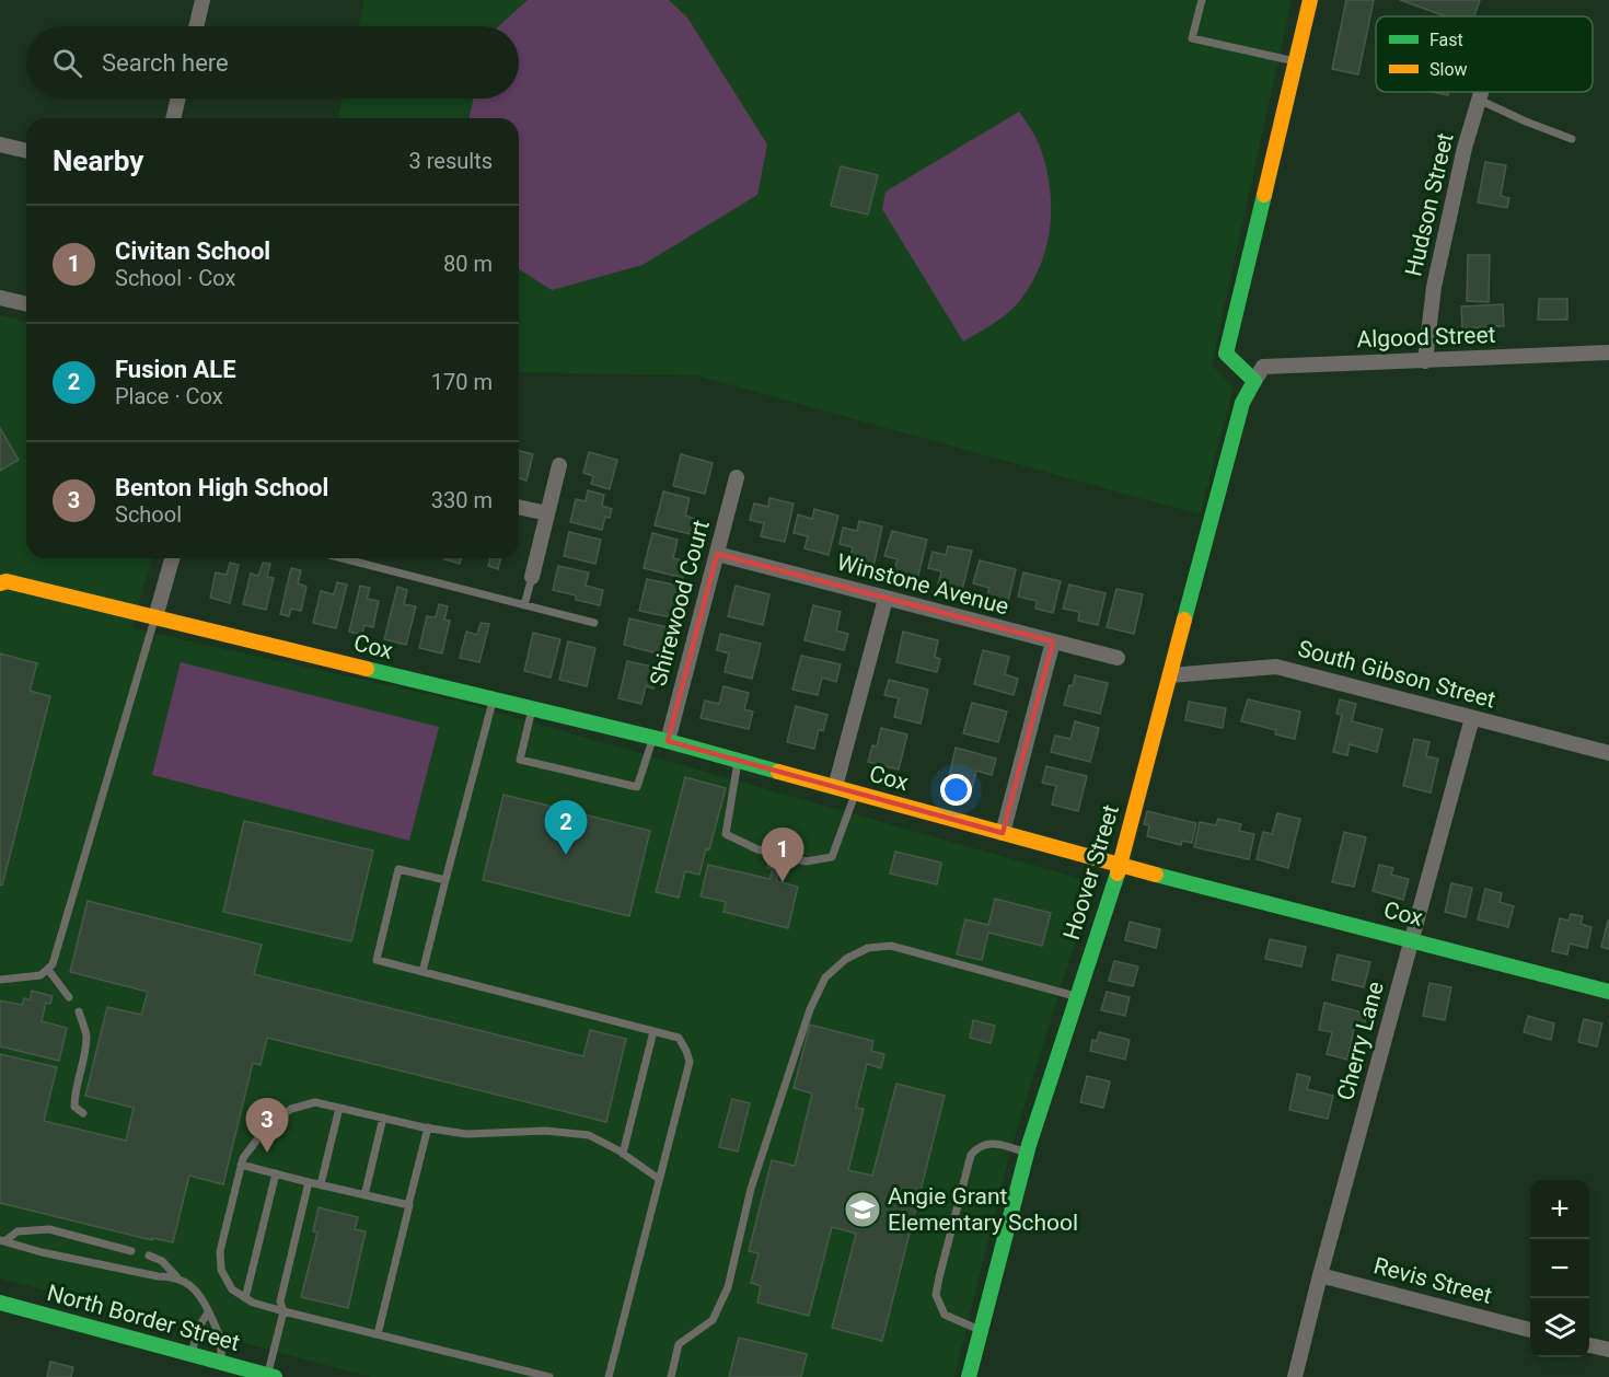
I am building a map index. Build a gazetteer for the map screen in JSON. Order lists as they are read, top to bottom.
{
  "streets": {
    "street": [
      "Hudson Street",
      "Algood Street",
      "Winstone Avenue",
      "Shirewood Court",
      "Cox",
      "South Gibson Street",
      "Hoover Street",
      "Cherry Lane",
      "Revis Street",
      "North Border Street"
    ]
  },
  "crossings": [
    ["Hudson Street", "Algood Street"],
    ["Algood Street", "Hoover Street"],
    ["Winstone Avenue", "Shirewood Court"],
    ["Shirewood Court", "Cox"],
    ["Cox", "Hoover Street"],
    ["Cox", "Cherry Lane"],
    ["South Gibson Street", "Hoover Street"],
    ["South Gibson Street", "Cherry Lane"],
    ["Cherry Lane", "Revis Street"]
  ],
  "places": {
    "school or university": ["Angie Grant Elementary School"]
  },
  "legend": ["Fast", "Slow"],
  "page": {
    "search": "Search here",
    "heading": ["Nearby", "3 results"],
    "list": [
      {
        "mark": "1",
        "name": "Civitan School",
        "note": "School · Cox",
        "value": "80 m"
      },
      {
        "mark": "2",
        "name": "Fusion ALE",
        "note": "Place · Cox",
        "value": "170 m"
      },
      {
        "mark": "3",
        "name": "Benton High School",
        "note": "School",
        "value": "330 m"
      }
    ],
    "pins": ["2", "1", "3"],
    "map_buttons": ["+", "−"]
  }
}
